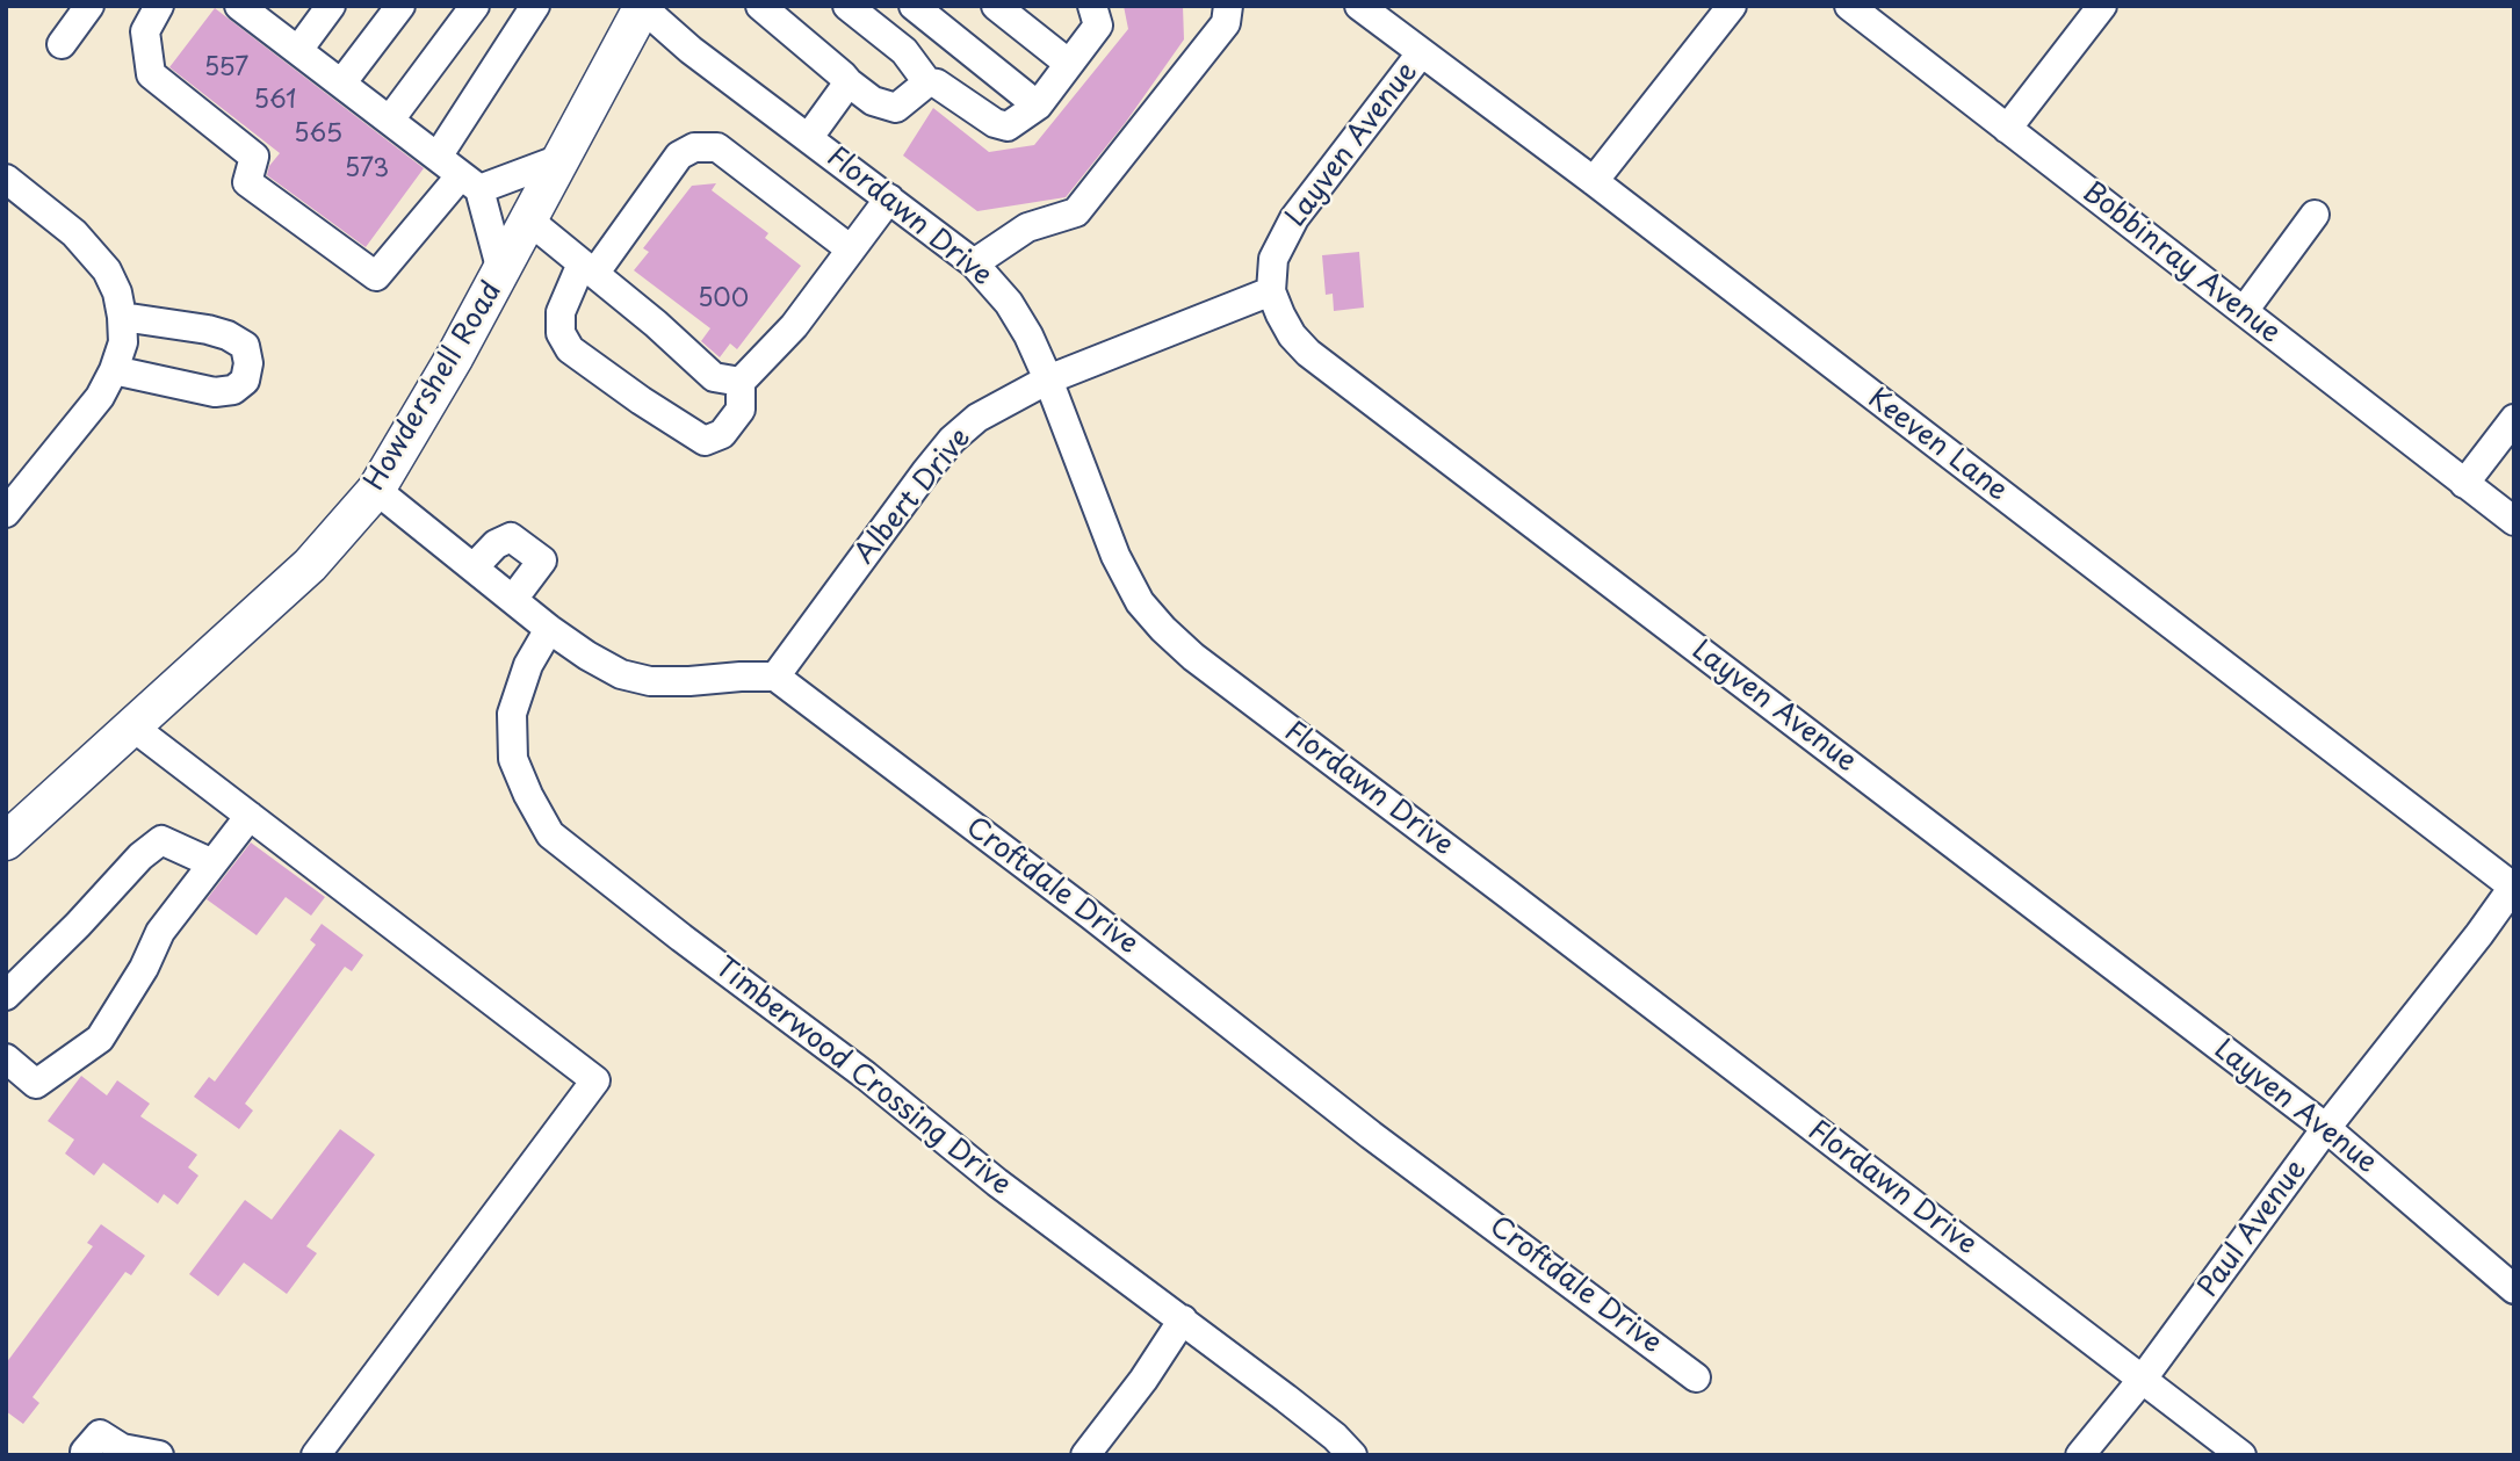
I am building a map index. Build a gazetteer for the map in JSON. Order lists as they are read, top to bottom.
{
  "streets": {
    "main road": ["Howdershell Road"],
    "street": [
      "Layven Avenue",
      "Flordawn Drive",
      "Bobbinray Avenue",
      "Keeven Lane",
      "Albert Drive",
      "Croftdale Drive",
      "Timberwood Crossing Drive",
      "Paul Avenue"
    ]
  },
  "crossings": [
    ["Layven Avenue", "Keeven Lane"],
    ["Layven Avenue", "Albert Drive"],
    ["Layven Avenue", "Paul Avenue"],
    ["Flordawn Drive", "Howdershell Road"],
    ["Flordawn Drive", "Albert Drive"],
    ["Flordawn Drive", "Paul Avenue"],
    ["Keeven Lane", "Paul Avenue"],
    ["Albert Drive", "Croftdale Drive"]
  ],
  "house_numbers": [
    "557",
    "561",
    "565",
    "573",
    "500"
  ]
}
